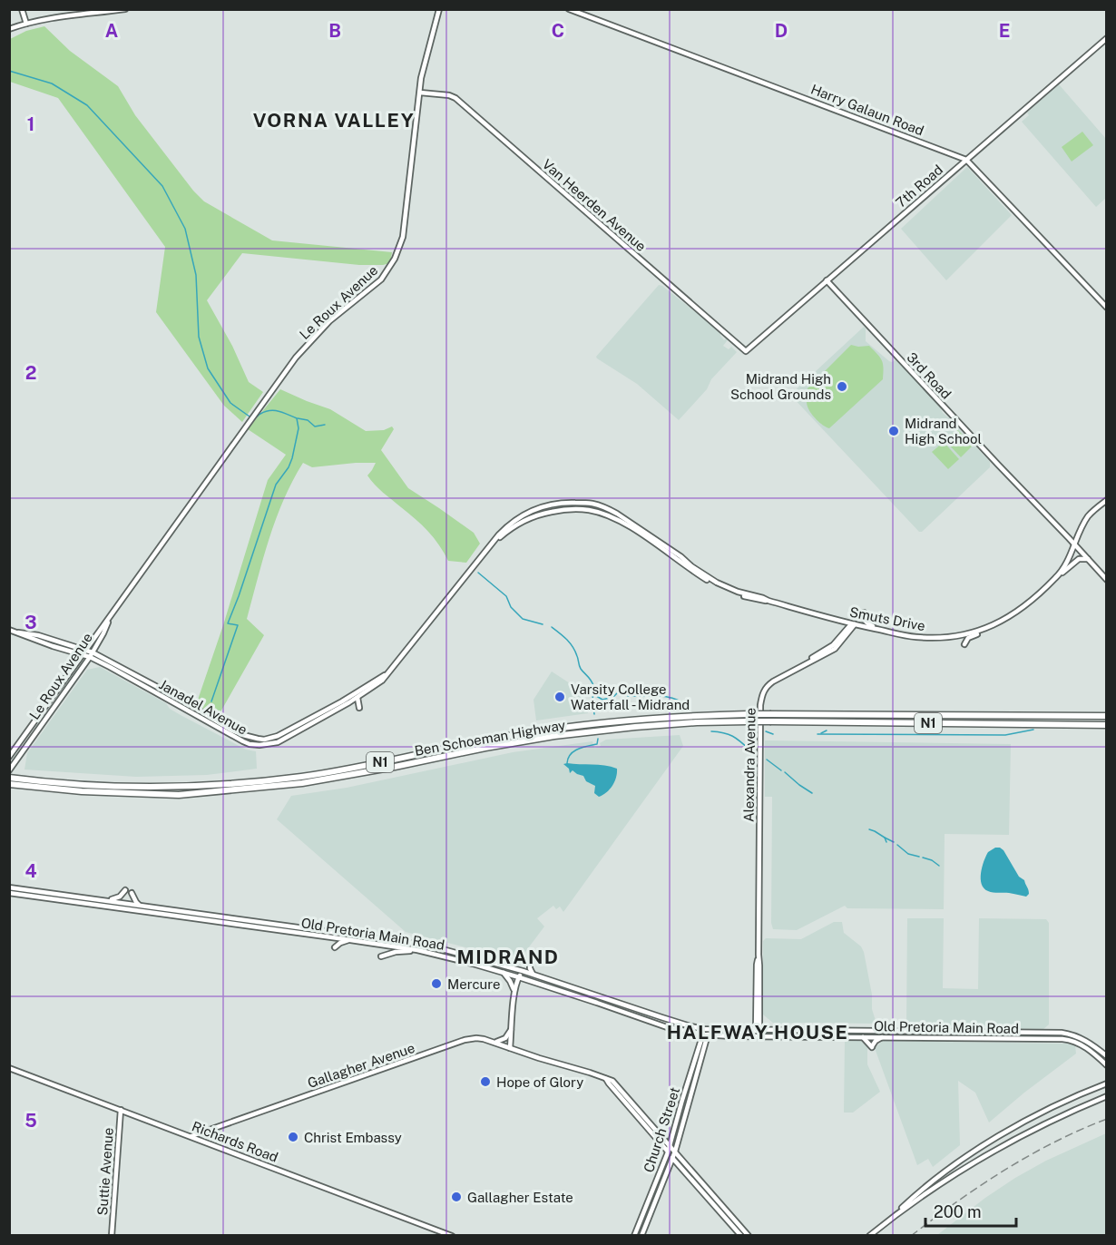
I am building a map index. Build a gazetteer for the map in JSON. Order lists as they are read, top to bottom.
{
  "streets": {
    "highway": ["N1", "Ben Schoeman Highway"],
    "main road": [
      "Harry Galaun Road",
      "7th Road",
      "Van Heerden Avenue",
      "Le Roux Avenue",
      "3rd Road",
      "Smuts Drive",
      "Janadel Avenue",
      "Alexandra Avenue",
      "Old Pretoria Main Road",
      "Gallagher Avenue",
      "Church Street",
      "Richards Road",
      "Suttie Avenue"
    ]
  },
  "crossings": [
    ["Harry Galaun Road", "7th Road"],
    ["7th Road", "Van Heerden Avenue"],
    ["7th Road", "3rd Road"],
    ["Van Heerden Avenue", "Le Roux Avenue"],
    ["Le Roux Avenue", "Janadel Avenue"],
    ["3rd Road", "Smuts Drive"],
    ["Smuts Drive", "Janadel Avenue"],
    ["Smuts Drive", "Alexandra Avenue"],
    ["Alexandra Avenue", "Old Pretoria Main Road"],
    ["Old Pretoria Main Road", "Church Street"],
    ["Gallagher Avenue", "Richards Road"],
    ["Richards Road", "Suttie Avenue"]
  ],
  "districts": ["VORNA VALLEY", "MIDRAND", "HALFWAY HOUSE"],
  "places": [
    "Midrand High School Grounds",
    "Midrand High School",
    "Varsity College Waterfall - Midrand",
    "Mercure",
    "Hope of Glory",
    "Christ Embassy",
    "Gallagher Estate"
  ],
  "scale_bar": "200 m",
  "grid": {
    "columns": [
      "A",
      "B",
      "C",
      "D",
      "E"
    ],
    "rows": [
      "1",
      "2",
      "3",
      "4",
      "5"
    ]
  }
}
